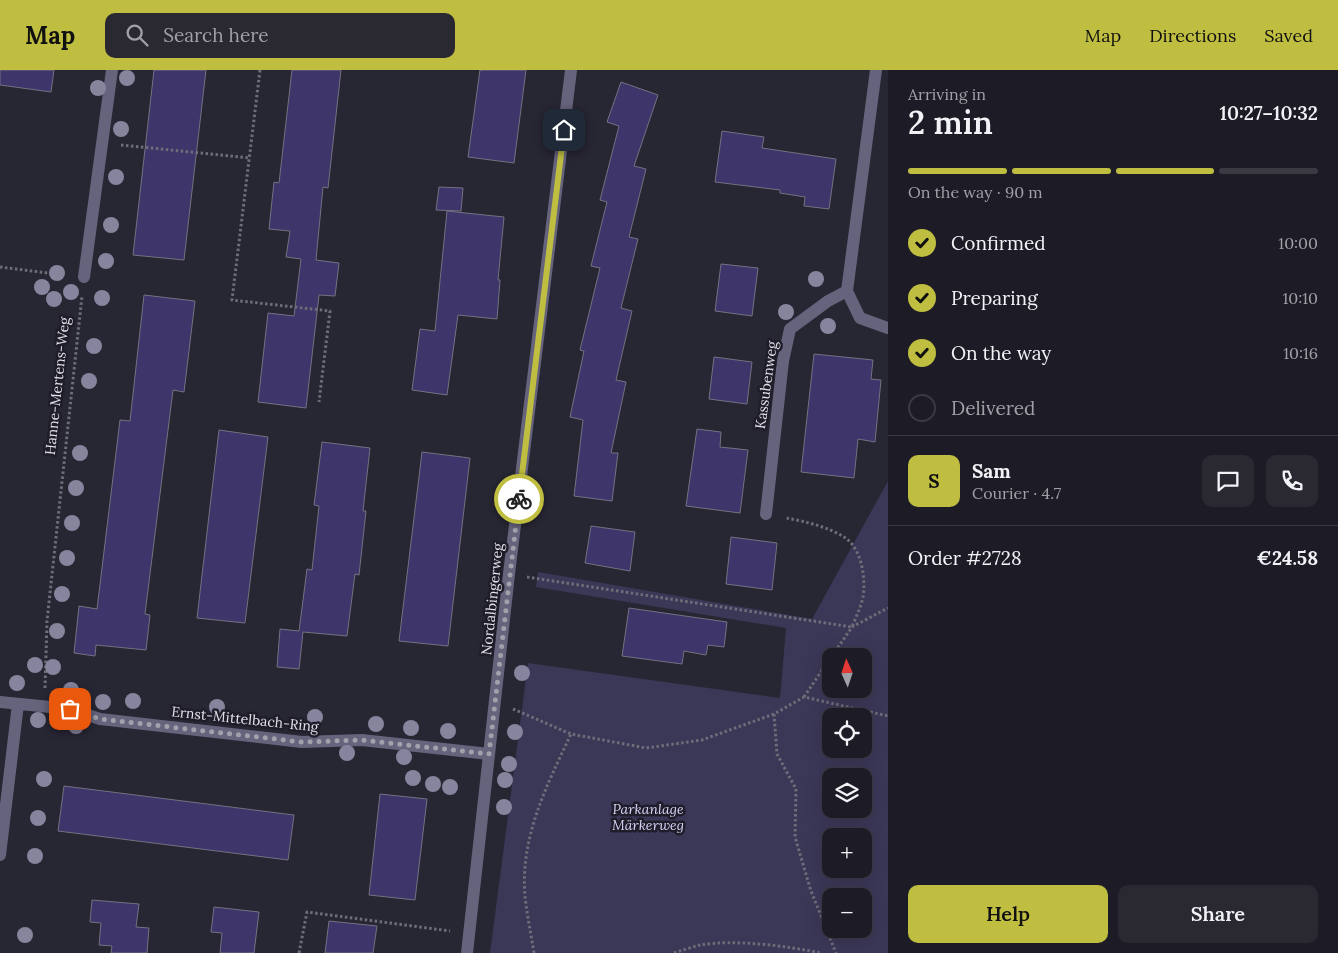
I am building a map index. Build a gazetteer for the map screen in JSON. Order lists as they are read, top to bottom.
{
  "streets": {
    "street": ["Kassubenweg", "Nordalbingerweg", "Ernst-Mittelbach-Ring"],
    "path": ["Hanne-Mertens-Weg"]
  },
  "crossings": [
    ["Hanne-Mertens-Weg", "Ernst-Mittelbach-Ring"],
    ["Nordalbingerweg", "Ernst-Mittelbach-Ring"]
  ],
  "parks": ["Parkanlage Märkerweg"],
  "north": "top",
  "page": {
    "header": "Map",
    "search": "Search here",
    "nav": ["Map", "Directions", "Saved"],
    "heading": ["2 min", "Arriving in", "10:27–10:32"],
    "panel": [
      "Sam",
      "Courier · 4.7",
      "Order #2728",
      "€24.58"
    ],
    "bar": "On the way · 90 m",
    "list": [
      ["Confirmed", "10:00"],
      ["Preparing", "10:10"],
      ["On the way", "10:16"],
      "Delivered"
    ],
    "round": "S",
    "map_buttons": ["+", "−"],
    "buttons": ["Help", "Share"]
  }
}
